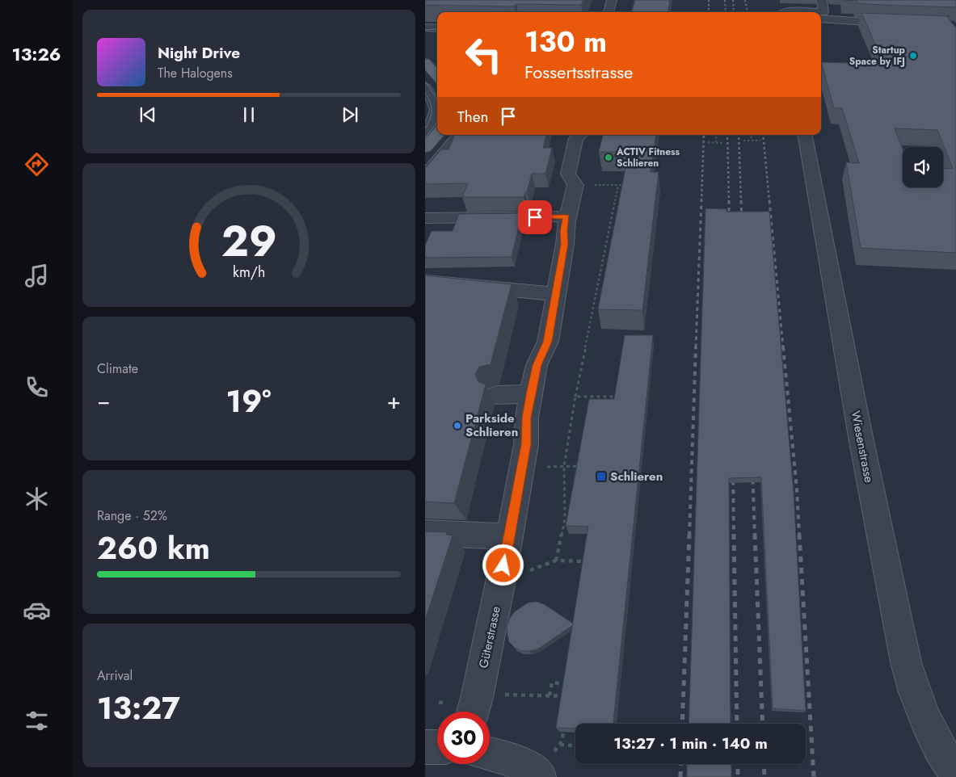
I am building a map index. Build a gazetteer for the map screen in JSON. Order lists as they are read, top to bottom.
{
  "streets": {
    "street": ["Wiesenstrasse", "Güterstrasse"]
  },
  "places": {
    "other": ["Startup Space by IFJ", "ACTIV Fitness Schlieren", "Parkside Schlieren"],
    "transit": ["Schlieren"]
  },
  "page": {
    "tabs": "13:26",
    "turn": ["130 m", "Fossertsstrasse"],
    "song": ["Night Drive", "The Halogens"],
    "then": "Then",
    "tile": [
      "Climate",
      ["Range · 52%", "260 km"],
      ["Arrival", "13:27"]
    ],
    "heat": ["−", "19°", "+"],
    "limit": "30",
    "trip": "13:27 · 1 min · 140 m",
    "gauge": ["29", "km/h"]
  }
}
